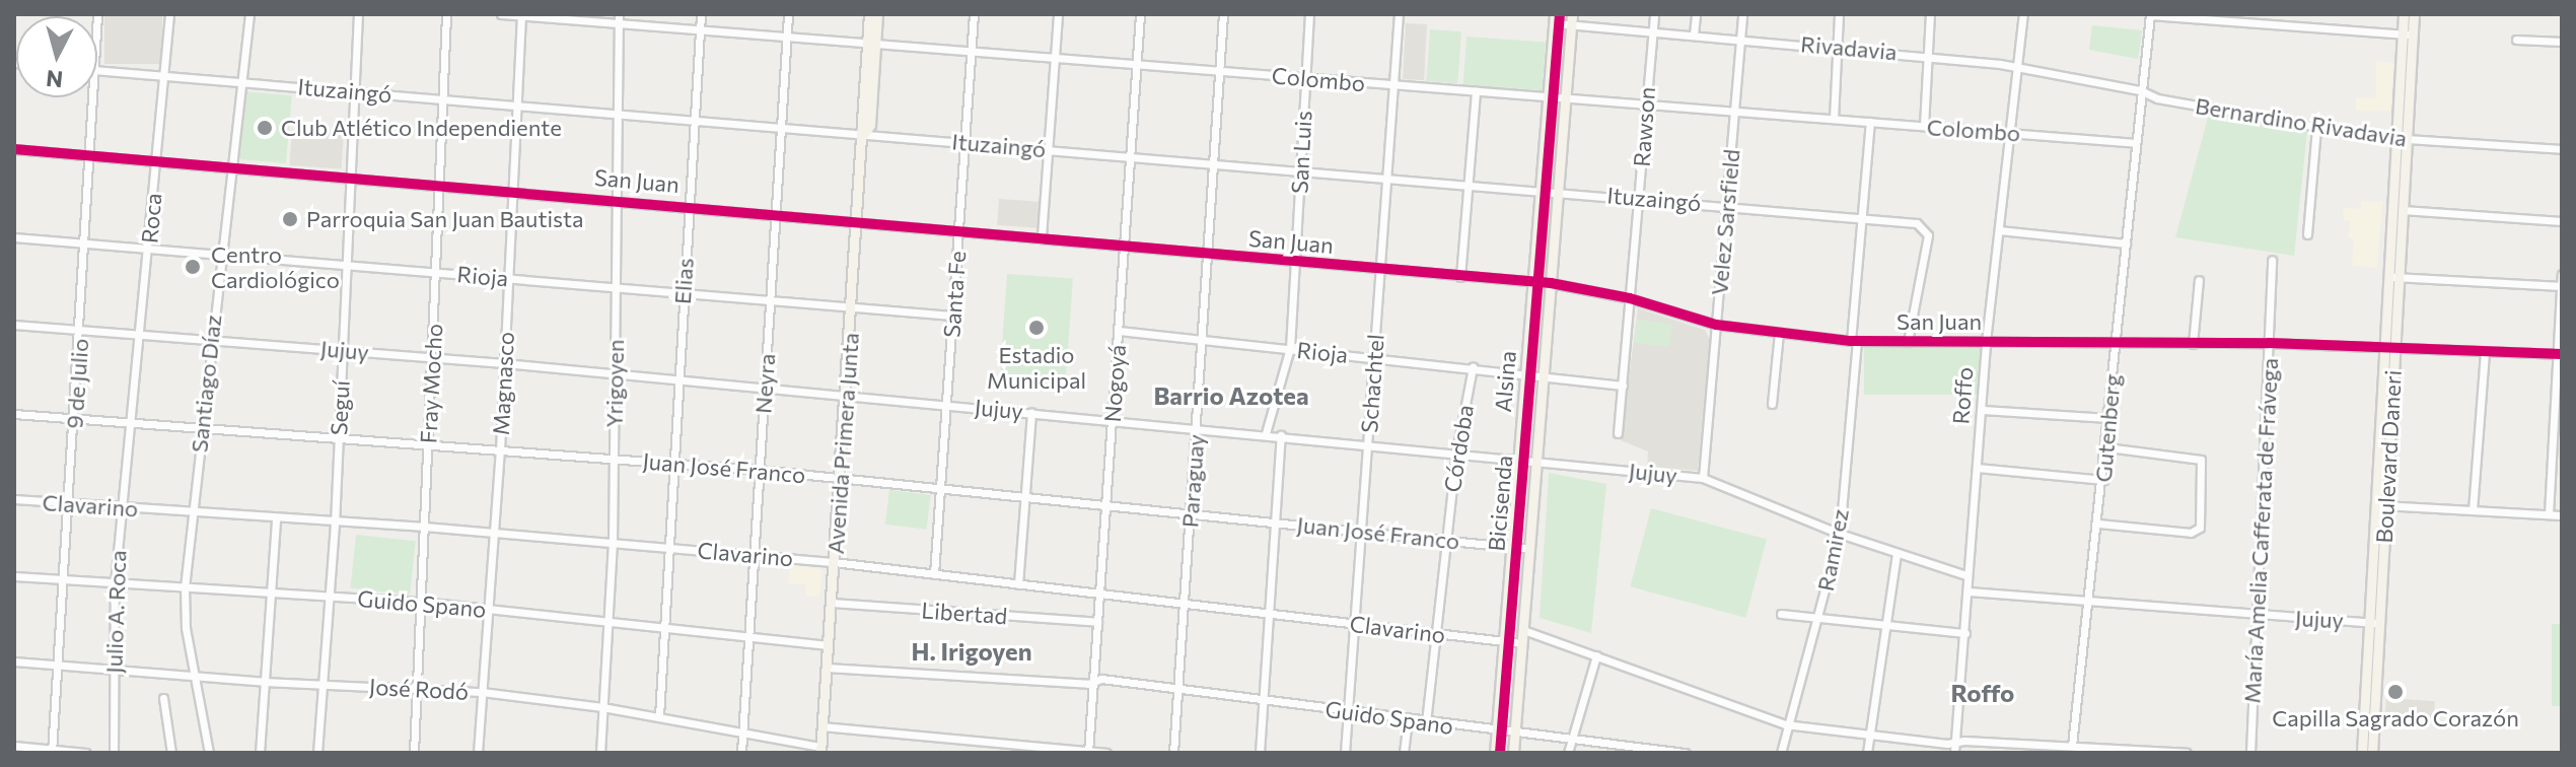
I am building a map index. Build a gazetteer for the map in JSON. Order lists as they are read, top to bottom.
{
  "streets": {
    "main road": ["Alsina", "Avenida Primera Junta", "Boulevard Daneri"],
    "street": [
      "Rivadavia",
      "Colombo",
      "Ituzaingó",
      "Bernardino Rivadavia",
      "Rawson",
      "San Luis",
      "San Juan",
      "Roca",
      "Velez Sarsfield",
      "Rioja",
      "Elias",
      "Santa Fe",
      "Jujuy",
      "9 de Julio",
      "Santiago Díaz",
      "Fray Mocho",
      "Magnasco",
      "Yrigoyen",
      "Neyra",
      "Nogoyá",
      "Schachtel",
      "Roffo",
      "Seguí",
      "Gutenberg",
      "Córdoba",
      "Juan José Franco",
      "Paraguay",
      "Clavarino",
      "María Amelia Cafferata de Frávega",
      "Ramirez",
      "Guido Spano",
      "Julio A. Roca",
      "Libertad",
      "José Rodó"
    ],
    "cycle path": ["Bicisenda"]
  },
  "crossings": [
    ["Rivadavia", "Bernardino Rivadavia"],
    ["Rivadavia", "Rawson"],
    ["Rivadavia", "Velez Sarsfield"],
    ["Rivadavia", "Alsina"],
    ["Rivadavia", "Roffo"],
    ["Rivadavia", "Gutenberg"],
    ["Colombo", "Rawson"],
    ["Colombo", "San Luis"],
    ["Colombo", "Velez Sarsfield"],
    ["Colombo", "Elias"],
    ["Colombo", "Santa Fe"],
    ["Colombo", "Alsina"],
    ["Colombo", "Magnasco"],
    ["Colombo", "Yrigoyen"],
    ["Colombo", "Neyra"],
    ["Colombo", "Nogoyá"],
    ["Colombo", "Schachtel"],
    ["Colombo", "Roffo"],
    ["Colombo", "Gutenberg"],
    ["Colombo", "Avenida Primera Junta"],
    ["Colombo", "Paraguay"],
    ["Colombo", "Ramirez"],
    ["Ituzaingó", "Rawson"],
    ["Ituzaingó", "San Luis"],
    ["Ituzaingó", "San Juan"],
    ["Ituzaingó", "Roca"],
    ["Ituzaingó", "Velez Sarsfield"],
    ["Ituzaingó", "Elias"],
    ["Ituzaingó", "Santa Fe"],
    ["Ituzaingó", "Alsina"],
    ["Ituzaingó", "Santiago Díaz"],
    ["Ituzaingó", "Fray Mocho"],
    ["Ituzaingó", "Magnasco"],
    ["Ituzaingó", "Yrigoyen"],
    ["Ituzaingó", "Neyra"],
    ["Ituzaingó", "Nogoyá"],
    ["Ituzaingó", "Schachtel"],
    ["Ituzaingó", "Seguí"],
    ["Ituzaingó", "Avenida Primera Junta"],
    ["Ituzaingó", "Paraguay"],
    ["Ituzaingó", "Ramirez"],
    ["Bernardino Rivadavia", "Gutenberg"],
    ["Bernardino Rivadavia", "Boulevard Daneri"],
    ["Rawson", "San Juan"],
    ["Rawson", "Rioja"],
    ["San Luis", "San Juan"],
    ["San Luis", "Rioja"],
    ["San Luis", "Jujuy"],
    ["San Juan", "Roca"],
    ["San Juan", "Velez Sarsfield"],
    ["San Juan", "Elias"],
    ["San Juan", "Santa Fe"],
    ["San Juan", "Alsina"],
    ["San Juan", "9 de Julio"],
    ["San Juan", "Santiago Díaz"],
    ["San Juan", "Fray Mocho"],
    ["San Juan", "Magnasco"],
    ["San Juan", "Yrigoyen"],
    ["San Juan", "Neyra"],
    ["San Juan", "Nogoyá"],
    ["San Juan", "Schachtel"],
    ["San Juan", "Roffo"],
    ["San Juan", "Seguí"],
    ["San Juan", "Gutenberg"],
    ["San Juan", "Avenida Primera Junta"],
    ["San Juan", "Boulevard Daneri"],
    ["San Juan", "Paraguay"],
    ["San Juan", "María Amelia Cafferata de Frávega"],
    ["San Juan", "Ramirez"],
    ["Roca", "Rioja"],
    ["Roca", "Jujuy"],
    ["Roca", "Juan José Franco"],
    ["Roca", "Julio A. Roca"],
    ["Velez Sarsfield", "Jujuy"],
    ["Rioja", "Elias"],
    ["Rioja", "Santa Fe"],
    ["Rioja", "Alsina"],
    ["Rioja", "9 de Julio"],
    ["Rioja", "Santiago Díaz"],
    ["Rioja", "Fray Mocho"],
    ["Rioja", "Magnasco"],
    ["Rioja", "Yrigoyen"],
    ["Rioja", "Neyra"],
    ["Rioja", "Nogoyá"],
    ["Rioja", "Schachtel"],
    ["Rioja", "Seguí"],
    ["Rioja", "Avenida Primera Junta"],
    ["Rioja", "Córdoba"],
    ["Rioja", "Paraguay"],
    ["Elias", "Jujuy"],
    ["Elias", "Juan José Franco"],
    ["Elias", "Clavarino"],
    ["Elias", "Guido Spano"],
    ["Elias", "José Rodó"],
    ["Santa Fe", "Jujuy"],
    ["Santa Fe", "Juan José Franco"],
    ["Santa Fe", "Clavarino"],
    ["Jujuy", "Alsina"],
    ["Jujuy", "9 de Julio"],
    ["Jujuy", "Santiago Díaz"],
    ["Jujuy", "Fray Mocho"],
    ["Jujuy", "Magnasco"],
    ["Jujuy", "Yrigoyen"],
    ["Jujuy", "Neyra"],
    ["Jujuy", "Nogoyá"],
    ["Jujuy", "Schachtel"],
    ["Jujuy", "Roffo"],
    ["Jujuy", "Seguí"],
    ["Jujuy", "Gutenberg"],
    ["Jujuy", "Avenida Primera Junta"],
    ["Jujuy", "Córdoba"],
    ["Jujuy", "Boulevard Daneri"],
    ["Jujuy", "Paraguay"],
    ["Jujuy", "María Amelia Cafferata de Frávega"],
    ["Jujuy", "Ramirez"],
    ["Alsina", "Juan José Franco"],
    ["Alsina", "Clavarino"],
    ["Alsina", "Guido Spano"],
    ["9 de Julio", "Juan José Franco"],
    ["9 de Julio", "Clavarino"],
    ["9 de Julio", "Guido Spano"],
    ["9 de Julio", "José Rodó"],
    ["Santiago Díaz", "Juan José Franco"],
    ["Santiago Díaz", "Clavarino"],
    ["Santiago Díaz", "Guido Spano"],
    ["Santiago Díaz", "José Rodó"],
    ["Fray Mocho", "Juan José Franco"],
    ["Fray Mocho", "Clavarino"],
    ["Fray Mocho", "Guido Spano"],
    ["Fray Mocho", "José Rodó"],
    ["Magnasco", "Juan José Franco"],
    ["Magnasco", "Clavarino"],
    ["Magnasco", "Guido Spano"],
    ["Magnasco", "José Rodó"],
    ["Yrigoyen", "Juan José Franco"],
    ["Yrigoyen", "Clavarino"],
    ["Yrigoyen", "Guido Spano"],
    ["Yrigoyen", "José Rodó"],
    ["Neyra", "Juan José Franco"],
    ["Neyra", "Clavarino"],
    ["Neyra", "Guido Spano"],
    ["Neyra", "José Rodó"],
    ["Nogoyá", "Juan José Franco"],
    ["Nogoyá", "Clavarino"],
    ["Nogoyá", "Guido Spano"],
    ["Nogoyá", "Libertad"],
    ["Schachtel", "Juan José Franco"],
    ["Schachtel", "Clavarino"],
    ["Schachtel", "Guido Spano"],
    ["Seguí", "Juan José Franco"],
    ["Seguí", "Clavarino"],
    ["Seguí", "Guido Spano"],
    ["Seguí", "José Rodó"],
    ["Avenida Primera Junta", "Juan José Franco"],
    ["Avenida Primera Junta", "Clavarino"],
    ["Avenida Primera Junta", "Guido Spano"],
    ["Avenida Primera Junta", "Libertad"],
    ["Avenida Primera Junta", "José Rodó"],
    ["Córdoba", "Juan José Franco"],
    ["Córdoba", "Clavarino"],
    ["Córdoba", "Guido Spano"],
    ["Juan José Franco", "Paraguay"],
    ["Juan José Franco", "Julio A. Roca"],
    ["Paraguay", "Clavarino"],
    ["Paraguay", "Guido Spano"],
    ["Clavarino", "Julio A. Roca"],
    ["Guido Spano", "Julio A. Roca"],
    ["Julio A. Roca", "José Rodó"]
  ],
  "districts": ["Barrio Azotea", "H. Irigoyen", "Roffo"],
  "places": [
    "Club Atlético Independiente",
    "Parroquia San Juan Bautista",
    "Centro Cardiológico",
    "Estadio Municipal",
    "Capilla Sagrado Corazón"
  ],
  "north": "bottom"
}
